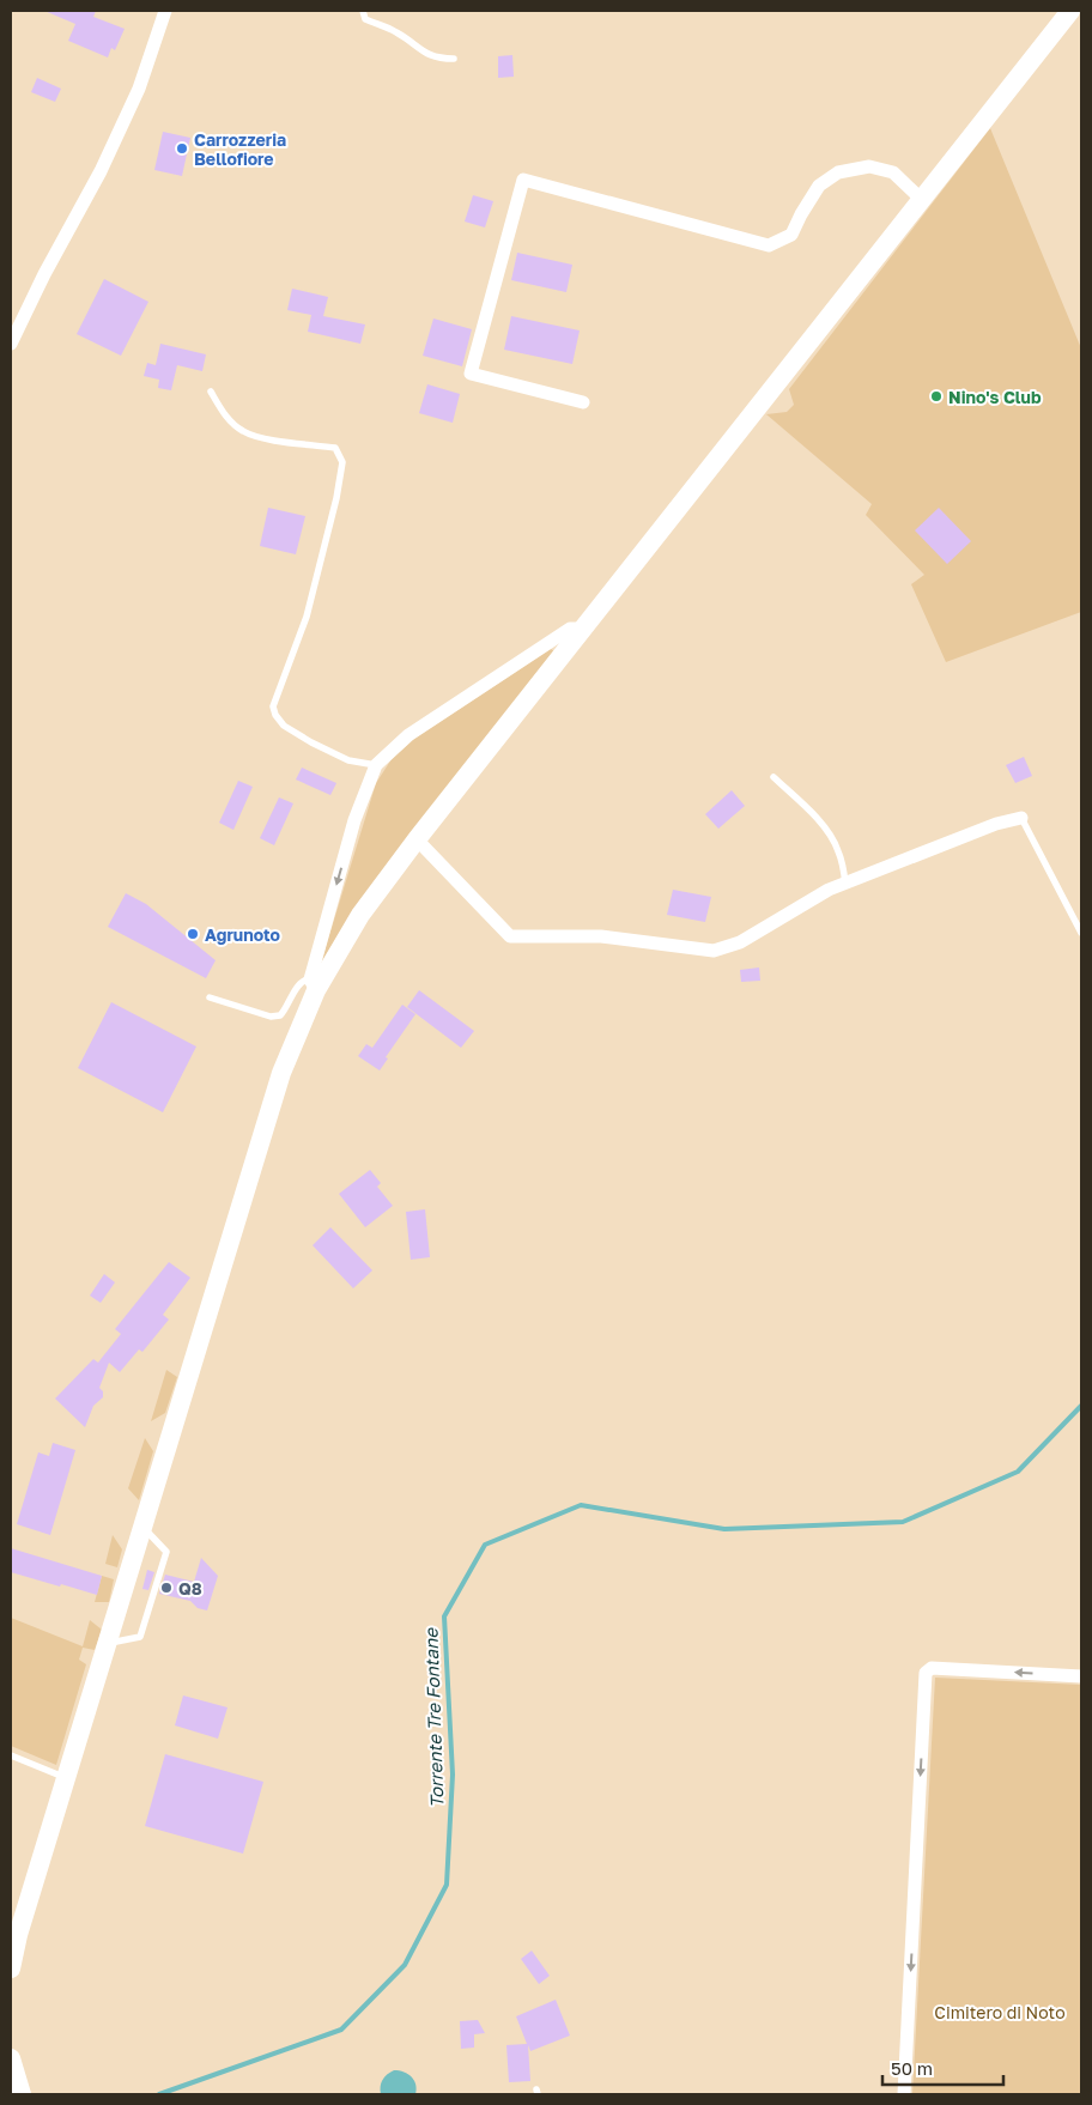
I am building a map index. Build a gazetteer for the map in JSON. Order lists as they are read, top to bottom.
{
  "water": ["Torrente Tre Fontane"],
  "parks": ["Cimitero di Noto"],
  "places": [
    "Carrozzeria Bellofiore",
    "Nino's Club",
    "Agrunoto",
    "Q8"
  ],
  "scale_bar": "50 m"
}
